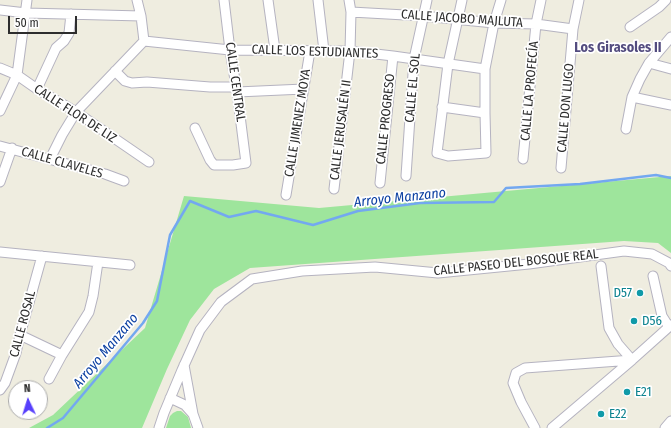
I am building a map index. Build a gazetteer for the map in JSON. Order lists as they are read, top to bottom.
{
  "streets": {
    "street": [
      "CALLE JACOBO MAJLUTA",
      "CALLE LOS ESTUDIANTES",
      "CALLE CENTRAL",
      "CALLE EL SOL",
      "CALLE LA PROFECÍA",
      "CALLE DON LUGO",
      "CALLE FLOR DE LIZ",
      "CALLE PROGRESO",
      "CALLE JIMENEZ MOYA",
      "CALLE JERUSALÉN II",
      "CALLE CLAVELES",
      "CALLE PASEO DEL BOSQUE REAL",
      "CALLE ROSAL"
    ]
  },
  "crossings": [
    ["CALLE JACOBO MAJLUTA", "CALLE EL SOL"],
    ["CALLE JACOBO MAJLUTA", "CALLE LA PROFECÍA"],
    ["CALLE JACOBO MAJLUTA", "CALLE DON LUGO"],
    ["CALLE JACOBO MAJLUTA", "CALLE JERUSALÉN II"],
    ["CALLE LOS ESTUDIANTES", "CALLE CENTRAL"],
    ["CALLE LOS ESTUDIANTES", "CALLE EL SOL"],
    ["CALLE LOS ESTUDIANTES", "CALLE PROGRESO"],
    ["CALLE LOS ESTUDIANTES", "CALLE JIMENEZ MOYA"],
    ["CALLE LOS ESTUDIANTES", "CALLE JERUSALÉN II"]
  ],
  "districts": ["Los Girasoles II"],
  "water": ["Arroyo Manzano"],
  "places": [
    "D57",
    "D56",
    "E21",
    "E22"
  ],
  "scale_bar": "50 m",
  "north": "top"
}
